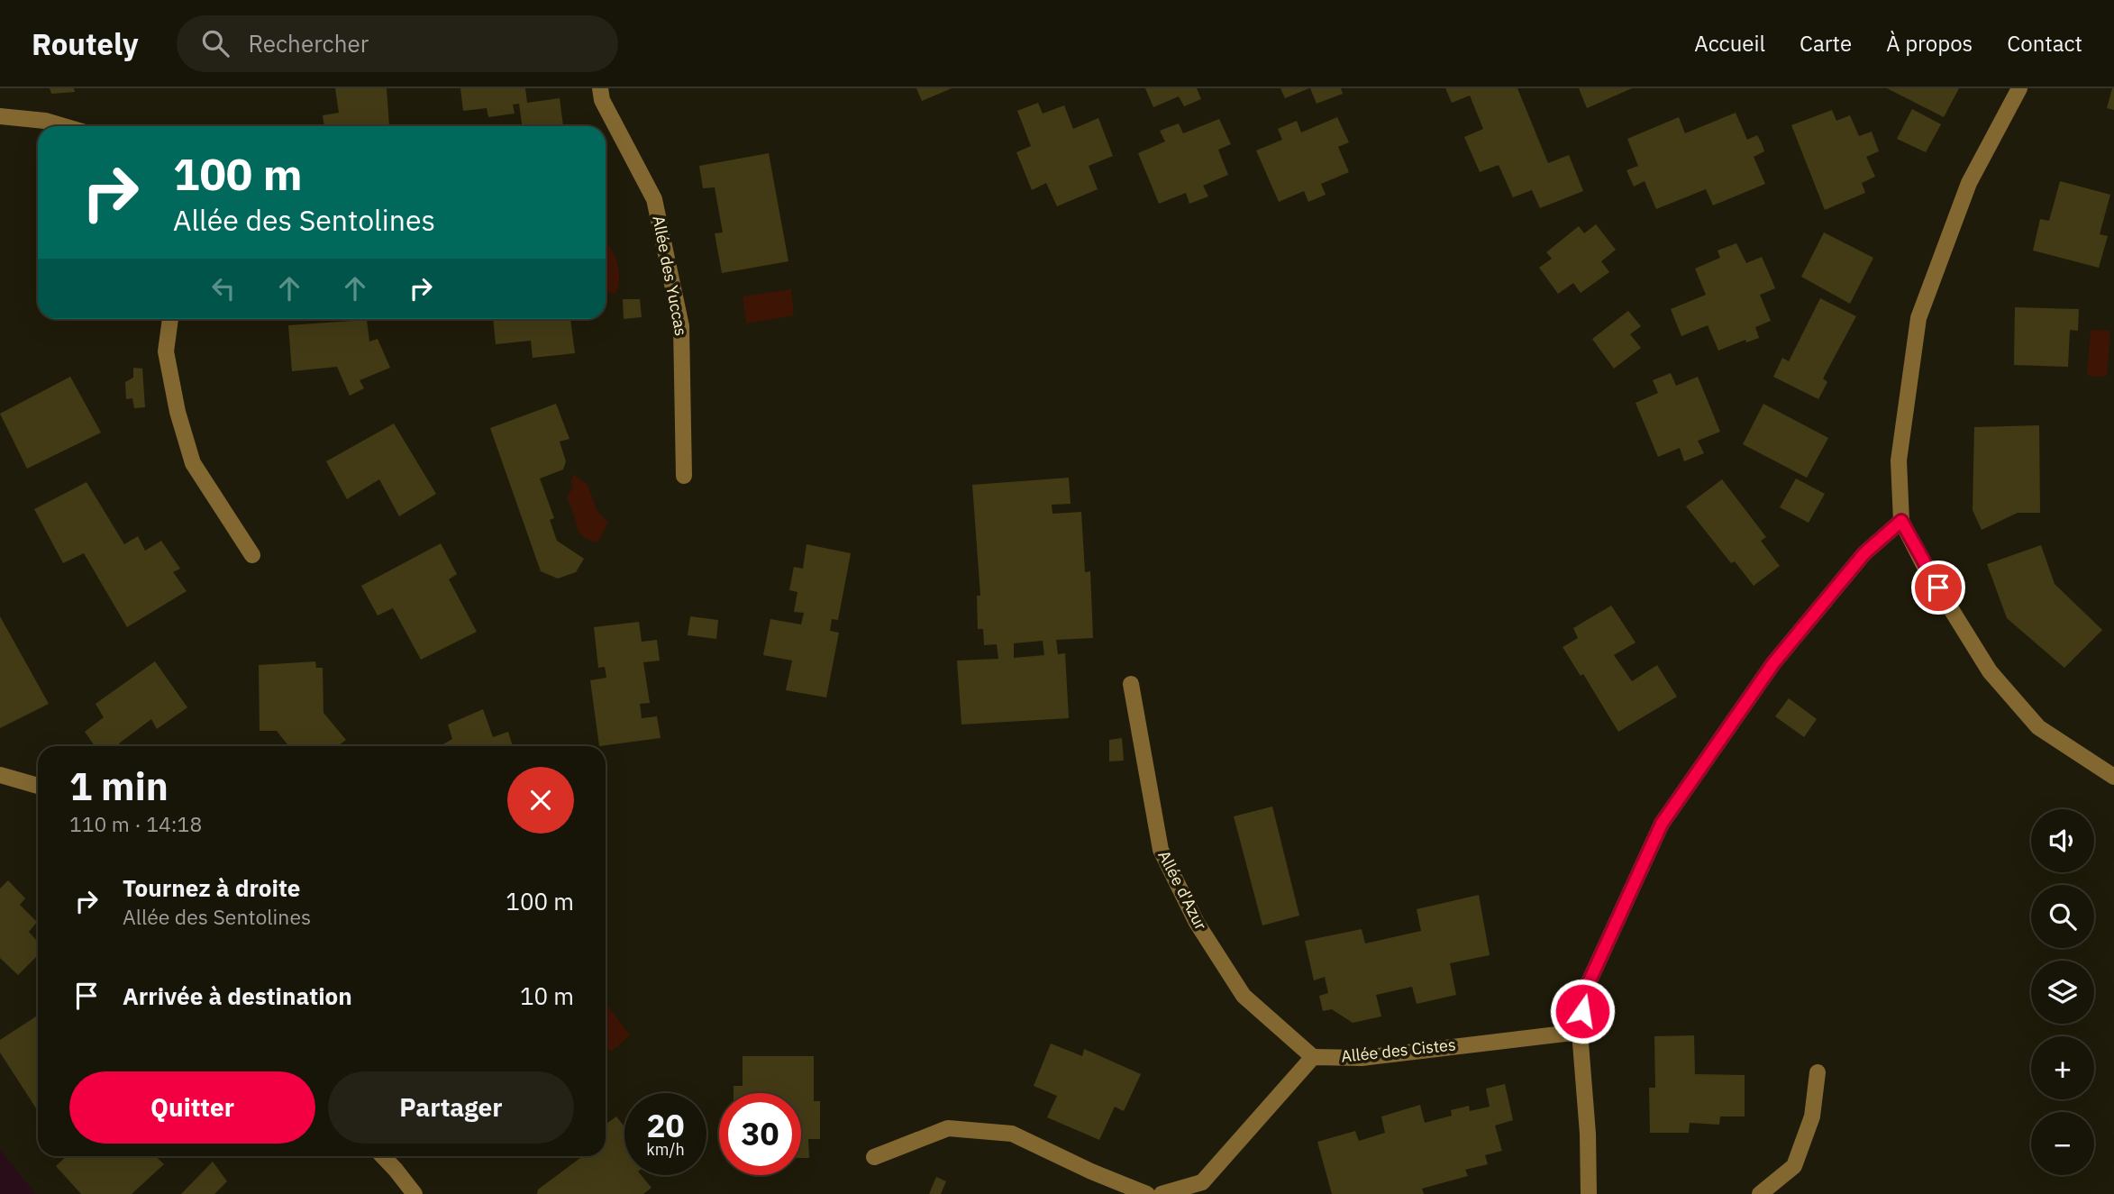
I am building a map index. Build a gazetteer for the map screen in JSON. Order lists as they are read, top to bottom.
{
  "streets": {
    "street": ["Allée des Yuccas", "Allée d'Azur", "Allée des Cistes"]
  },
  "crossings": [
    ["Allée d'Azur", "Allée des Cistes"]
  ],
  "page": {
    "header": "Routely",
    "search": "Rechercher",
    "nav": [
      "Accueil",
      "Carte",
      "À propos",
      "Contact"
    ],
    "turn": ["100 m", "Allée des Sentolines"],
    "heading": ["1 min", "110 m · 14:18"],
    "map_buttons": ["+", "−"],
    "list": [
      {
        "name": "Tournez à droite",
        "note": "Allée des Sentolines",
        "value": "100 m"
      },
      {
        "name": "Arrivée à destination",
        "value": "10 m"
      }
    ],
    "buttons": ["Quitter", "Partager"],
    "speed": "20 km/h",
    "limit": "30"
  }
}
